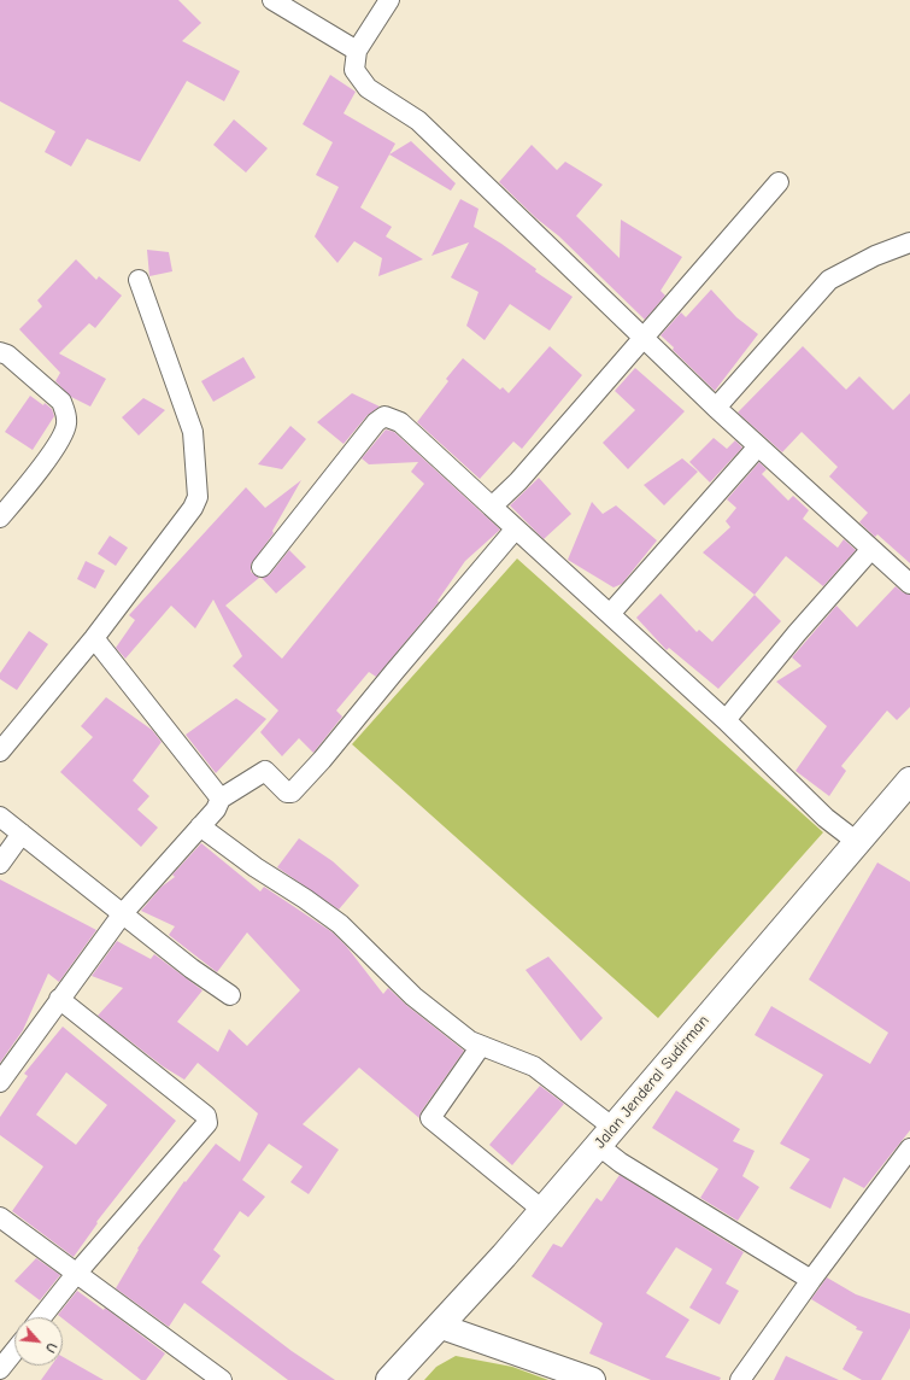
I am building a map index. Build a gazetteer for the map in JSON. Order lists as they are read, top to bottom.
{
  "streets": {
    "main road": ["Jalan Jenderal Sudirman"]
  },
  "north": "bottom right"
}
